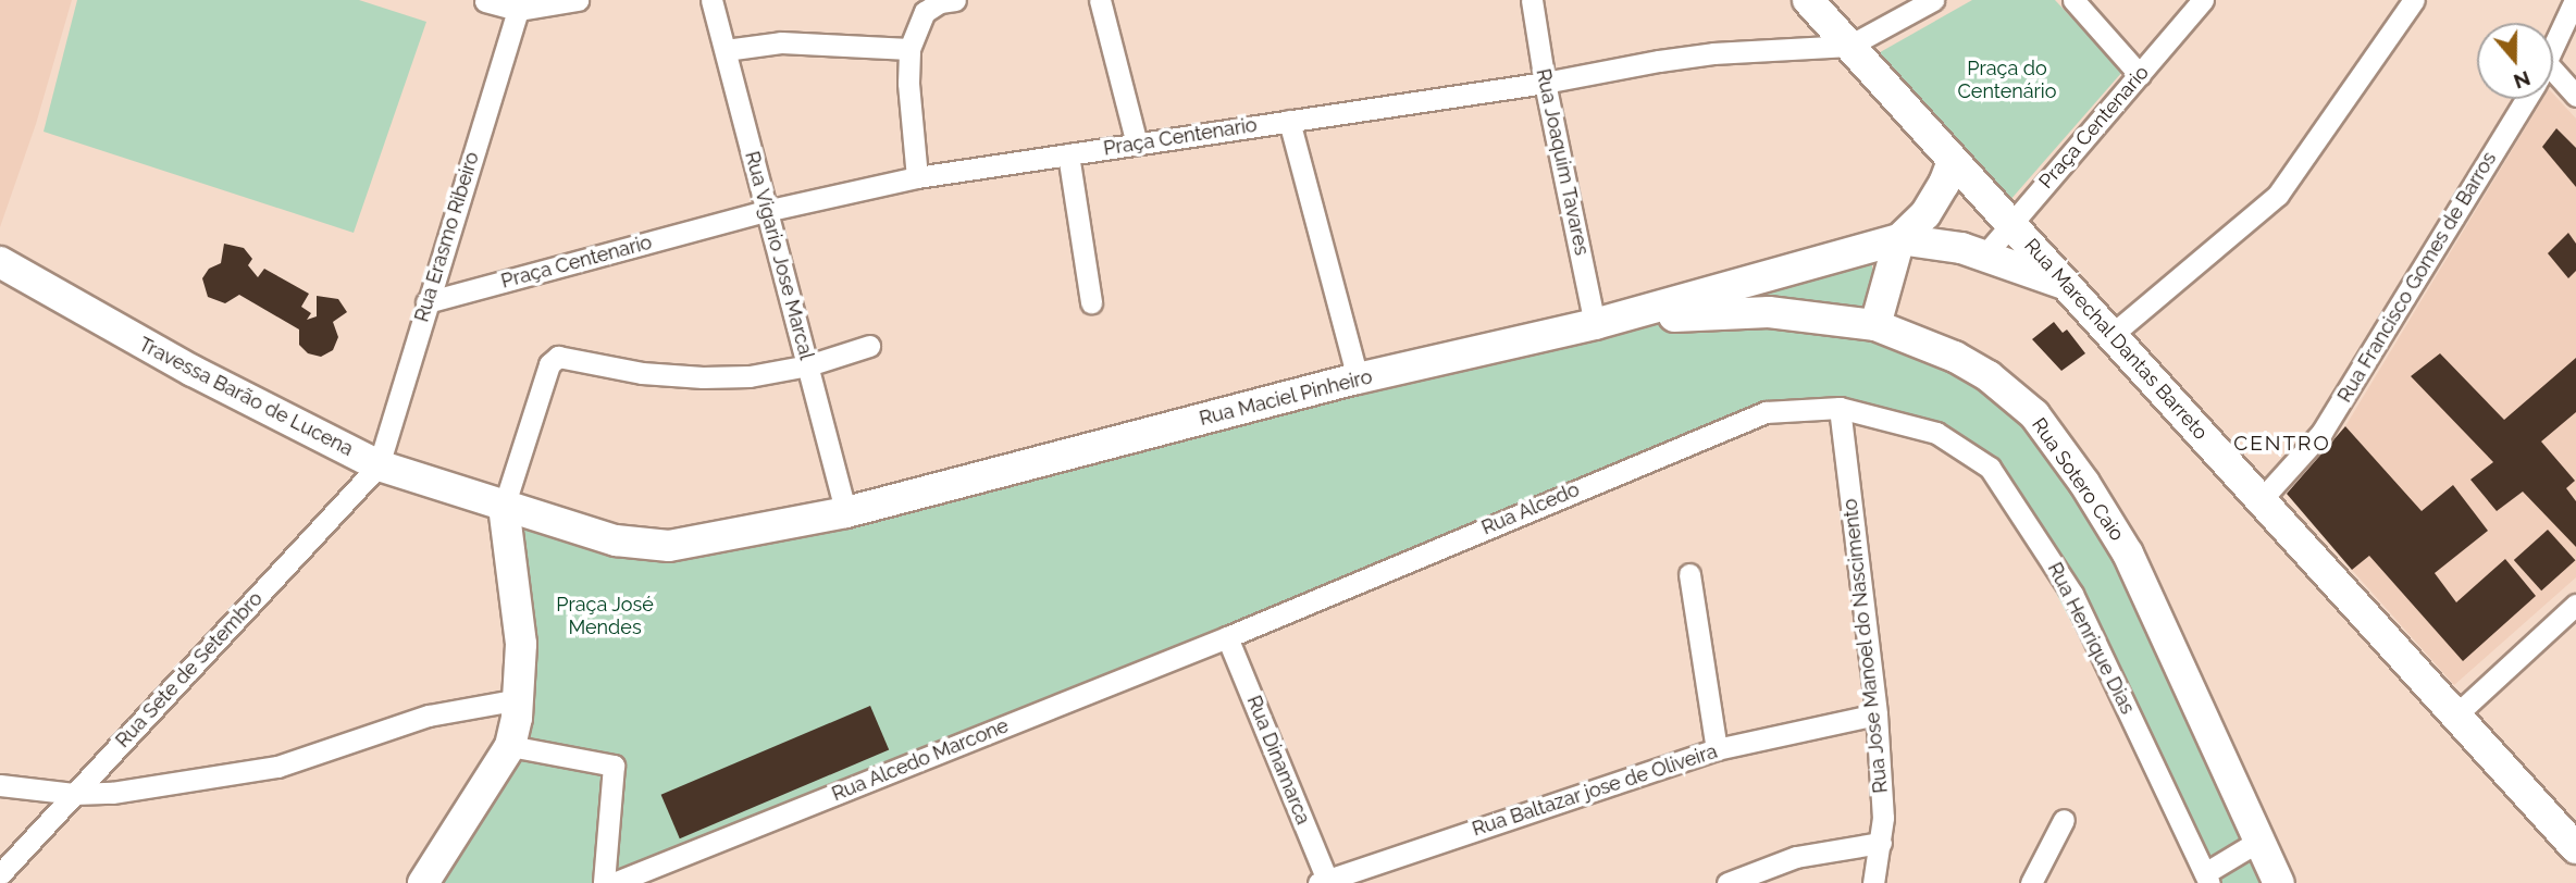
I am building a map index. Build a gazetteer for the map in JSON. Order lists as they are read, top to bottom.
{
  "streets": {
    "street": [
      "Praça Centenario",
      "Rua Joaquim Tavares",
      "Rua Erasmo Ribeiro",
      "Rua Vigario Jose Marcal",
      "Rua Francisco Gomes de Barros",
      "Rua Marechal Dantas Barreto",
      "Travessa Barão de Lucena",
      "Rua Maciel Pinheiro",
      "Rua Sotero Caio",
      "Rua Alcedo",
      "Rua Henrique Dias",
      "Rua Jose Manoel do Nascimento",
      "Rua Sete de Setembro",
      "Rua Alcedo Marcone",
      "Rua Dinamarca",
      "Rua Baltazar jose de Oliveira"
    ]
  },
  "crossings": [
    ["Praça Centenario", "Rua Joaquim Tavares"],
    ["Praça Centenario", "Rua Erasmo Ribeiro"],
    ["Praça Centenario", "Rua Vigario Jose Marcal"],
    ["Praça Centenario", "Rua Marechal Dantas Barreto"],
    ["Praça Centenario", "Rua Maciel Pinheiro"],
    ["Rua Joaquim Tavares", "Rua Maciel Pinheiro"],
    ["Rua Joaquim Tavares", "Rua Sotero Caio"],
    ["Rua Erasmo Ribeiro", "Travessa Barão de Lucena"],
    ["Rua Erasmo Ribeiro", "Rua Sete de Setembro"],
    ["Rua Vigario Jose Marcal", "Rua Maciel Pinheiro"],
    ["Rua Francisco Gomes de Barros", "Rua Marechal Dantas Barreto"],
    ["Rua Marechal Dantas Barreto", "Rua Maciel Pinheiro"],
    ["Travessa Barão de Lucena", "Rua Maciel Pinheiro"],
    ["Travessa Barão de Lucena", "Rua Sete de Setembro"],
    ["Rua Maciel Pinheiro", "Rua Sotero Caio"],
    ["Rua Alcedo", "Rua Henrique Dias"],
    ["Rua Alcedo", "Rua Jose Manoel do Nascimento"],
    ["Rua Alcedo", "Rua Alcedo Marcone"],
    ["Rua Alcedo", "Rua Dinamarca"],
    ["Rua Henrique Dias", "Rua Jose Manoel do Nascimento"],
    ["Rua Jose Manoel do Nascimento", "Rua Baltazar jose de Oliveira"],
    ["Rua Alcedo Marcone", "Rua Dinamarca"],
    ["Rua Dinamarca", "Rua Baltazar jose de Oliveira"]
  ],
  "districts": ["CENTRO"],
  "parks": ["Praça do Centenário", "Praça José Mendes"],
  "north": "bottom"
}
